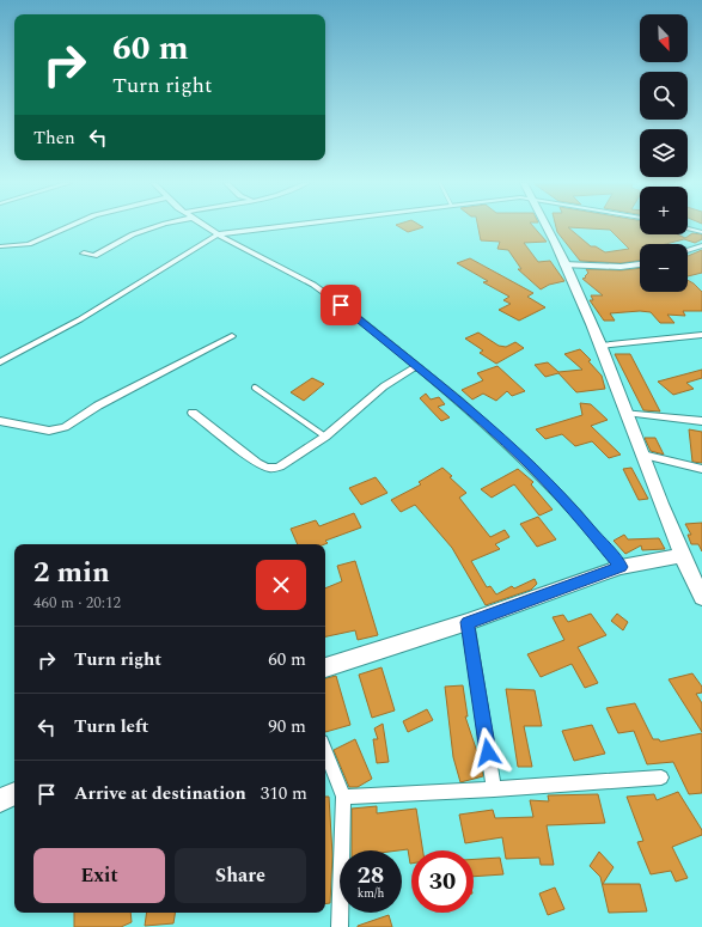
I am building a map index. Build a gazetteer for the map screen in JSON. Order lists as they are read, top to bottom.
{
  "north": "bottom right",
  "page": {
    "map_buttons": ["+", "−"],
    "turn": ["60 m", "Turn right"],
    "then": "Then",
    "heading": ["2 min", "460 m · 20:12"],
    "list": [
      {
        "name": "Turn right",
        "value": "60 m"
      },
      {
        "name": "Turn left",
        "value": "90 m"
      },
      {
        "name": "Arrive at destination",
        "value": "310 m"
      }
    ],
    "buttons": ["Exit", "Share"],
    "speed": "28 km/h",
    "limit": "30"
  }
}
